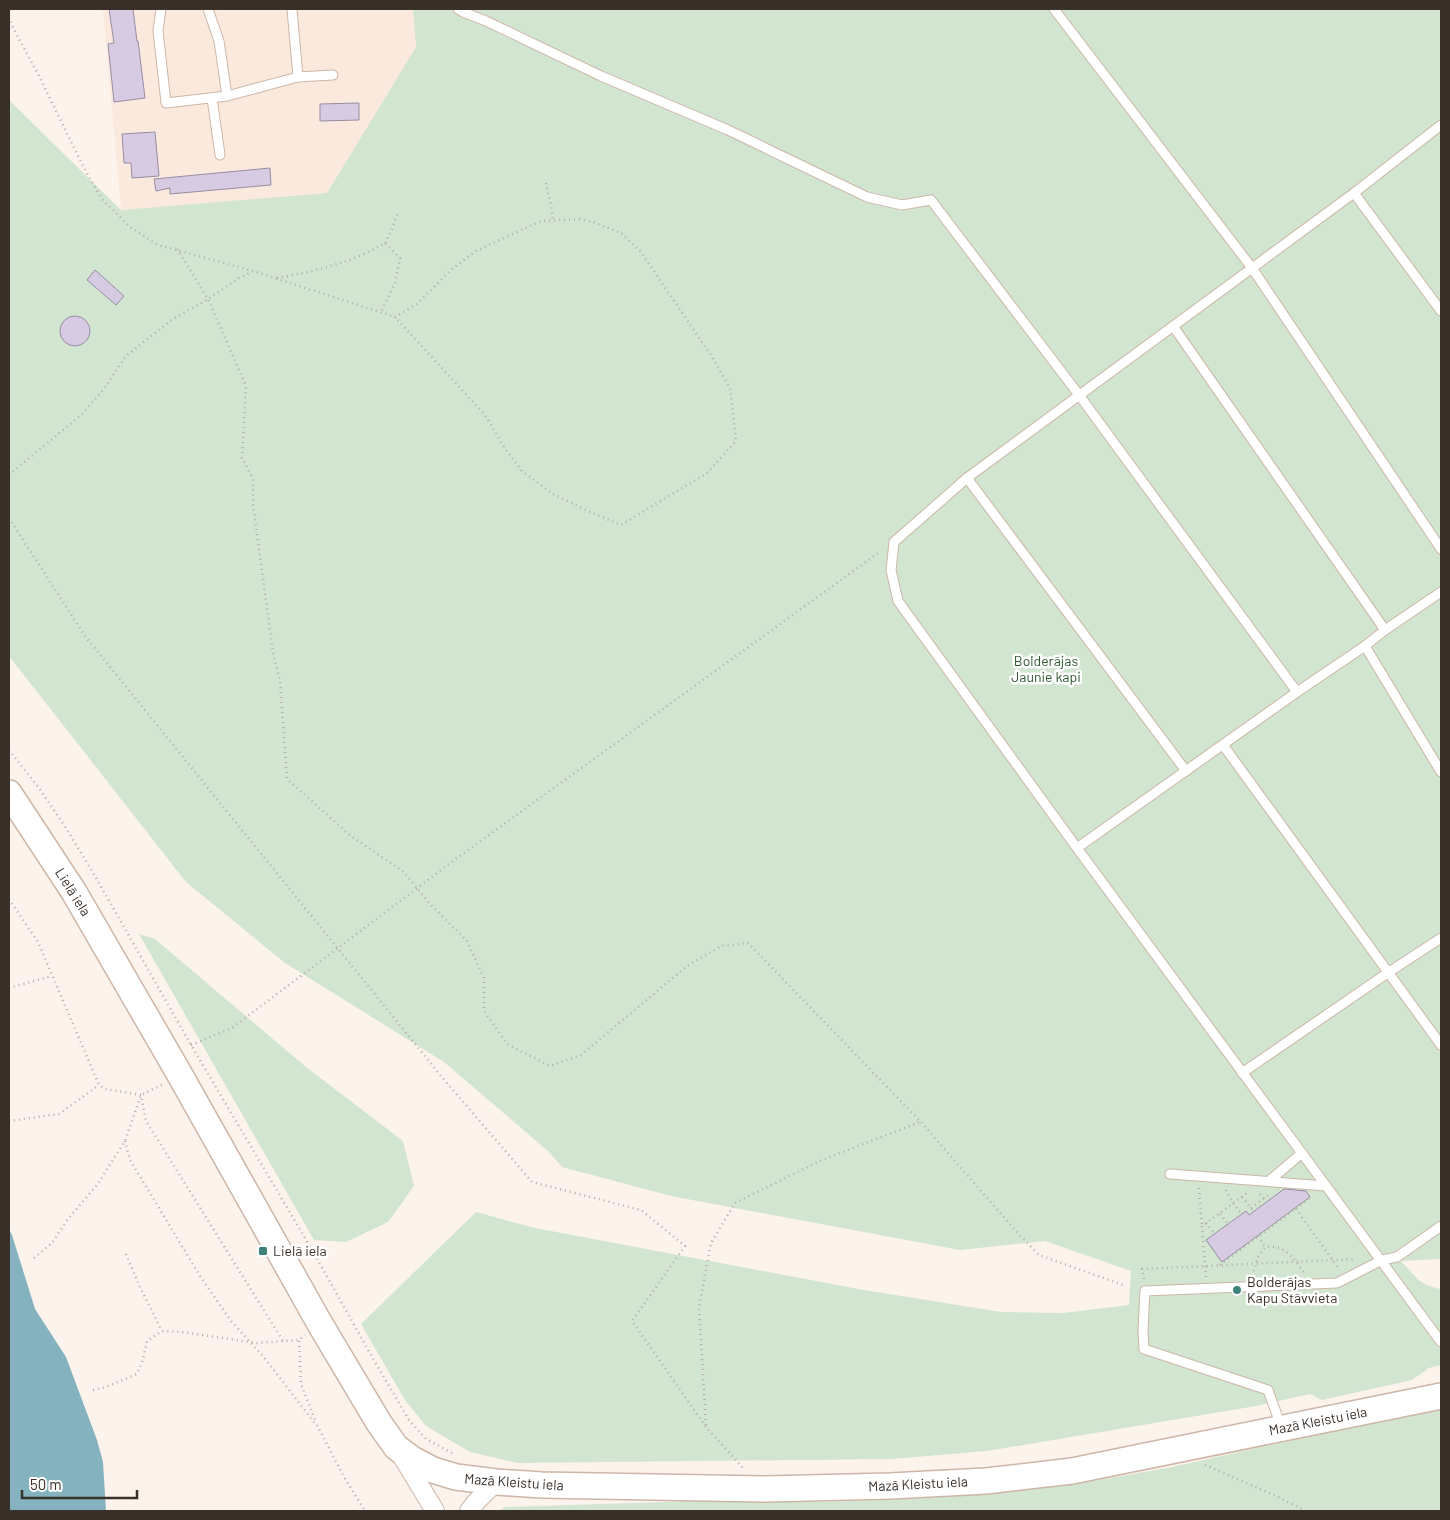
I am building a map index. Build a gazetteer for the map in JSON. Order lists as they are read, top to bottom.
{
  "streets": {
    "main road": ["Lielā iela", "Mazā Kleistu iela"]
  },
  "crossings": [
    ["Lielā iela", "Mazā Kleistu iela"]
  ],
  "parks": ["Bolderājas Jaunie kapi"],
  "places": {
    "transit": ["Lielā iela"],
    "other": ["Bolderājas Kapu Stāvvieta"]
  },
  "scale_bar": "50 m"
}
